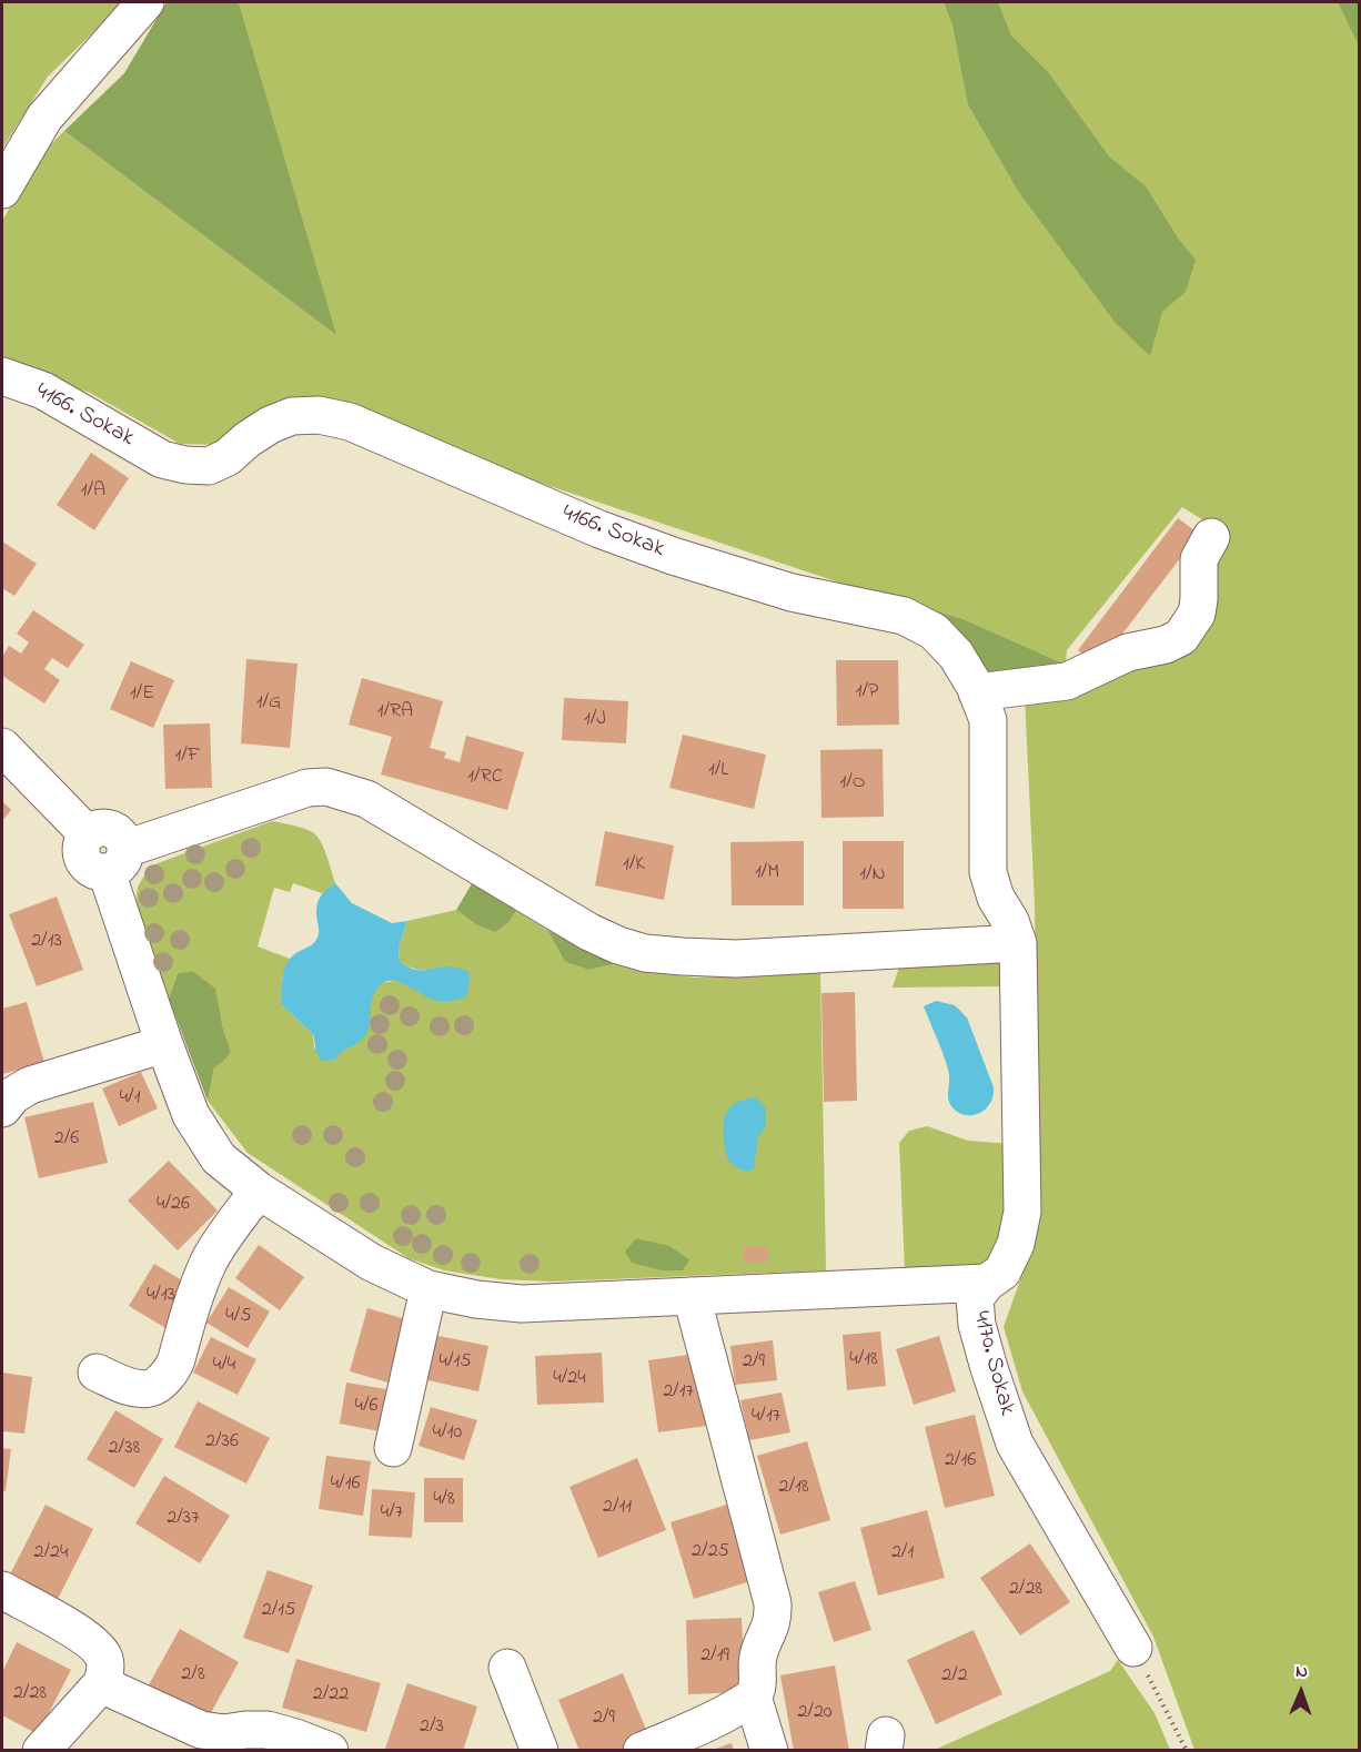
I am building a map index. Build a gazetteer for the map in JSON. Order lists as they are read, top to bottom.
{
  "streets": {
    "street": ["4166. Sokak", "4170. Sokak"]
  },
  "crossings": [
    ["4166. Sokak", "4170. Sokak"]
  ],
  "house_numbers": [
    "1/A",
    "1/P",
    "1/E",
    "1/G",
    "1/RA",
    "1/J",
    "1/F",
    "1/L",
    "1/RC",
    "1/O",
    "1/K",
    "1/M",
    "1/N",
    "2/13",
    "4/1",
    "2/6",
    "4/26",
    "4/13",
    "4/5",
    "4/18",
    "4/15",
    "2/9",
    "4/4",
    "4/24",
    "2/17",
    "4/6",
    "4/17",
    "4/10",
    "2/36",
    "2/38",
    "2/16",
    "4/16",
    "2/18",
    "4/8",
    "2/11",
    "4/7",
    "2/37",
    "2/25",
    "2/24",
    "2/1",
    "2/28",
    "2/15",
    "2/19",
    "2/8",
    "2/2",
    "2/28",
    "2/22",
    "2/20",
    "2/9",
    "2/3"
  ],
  "north": "top"
}
